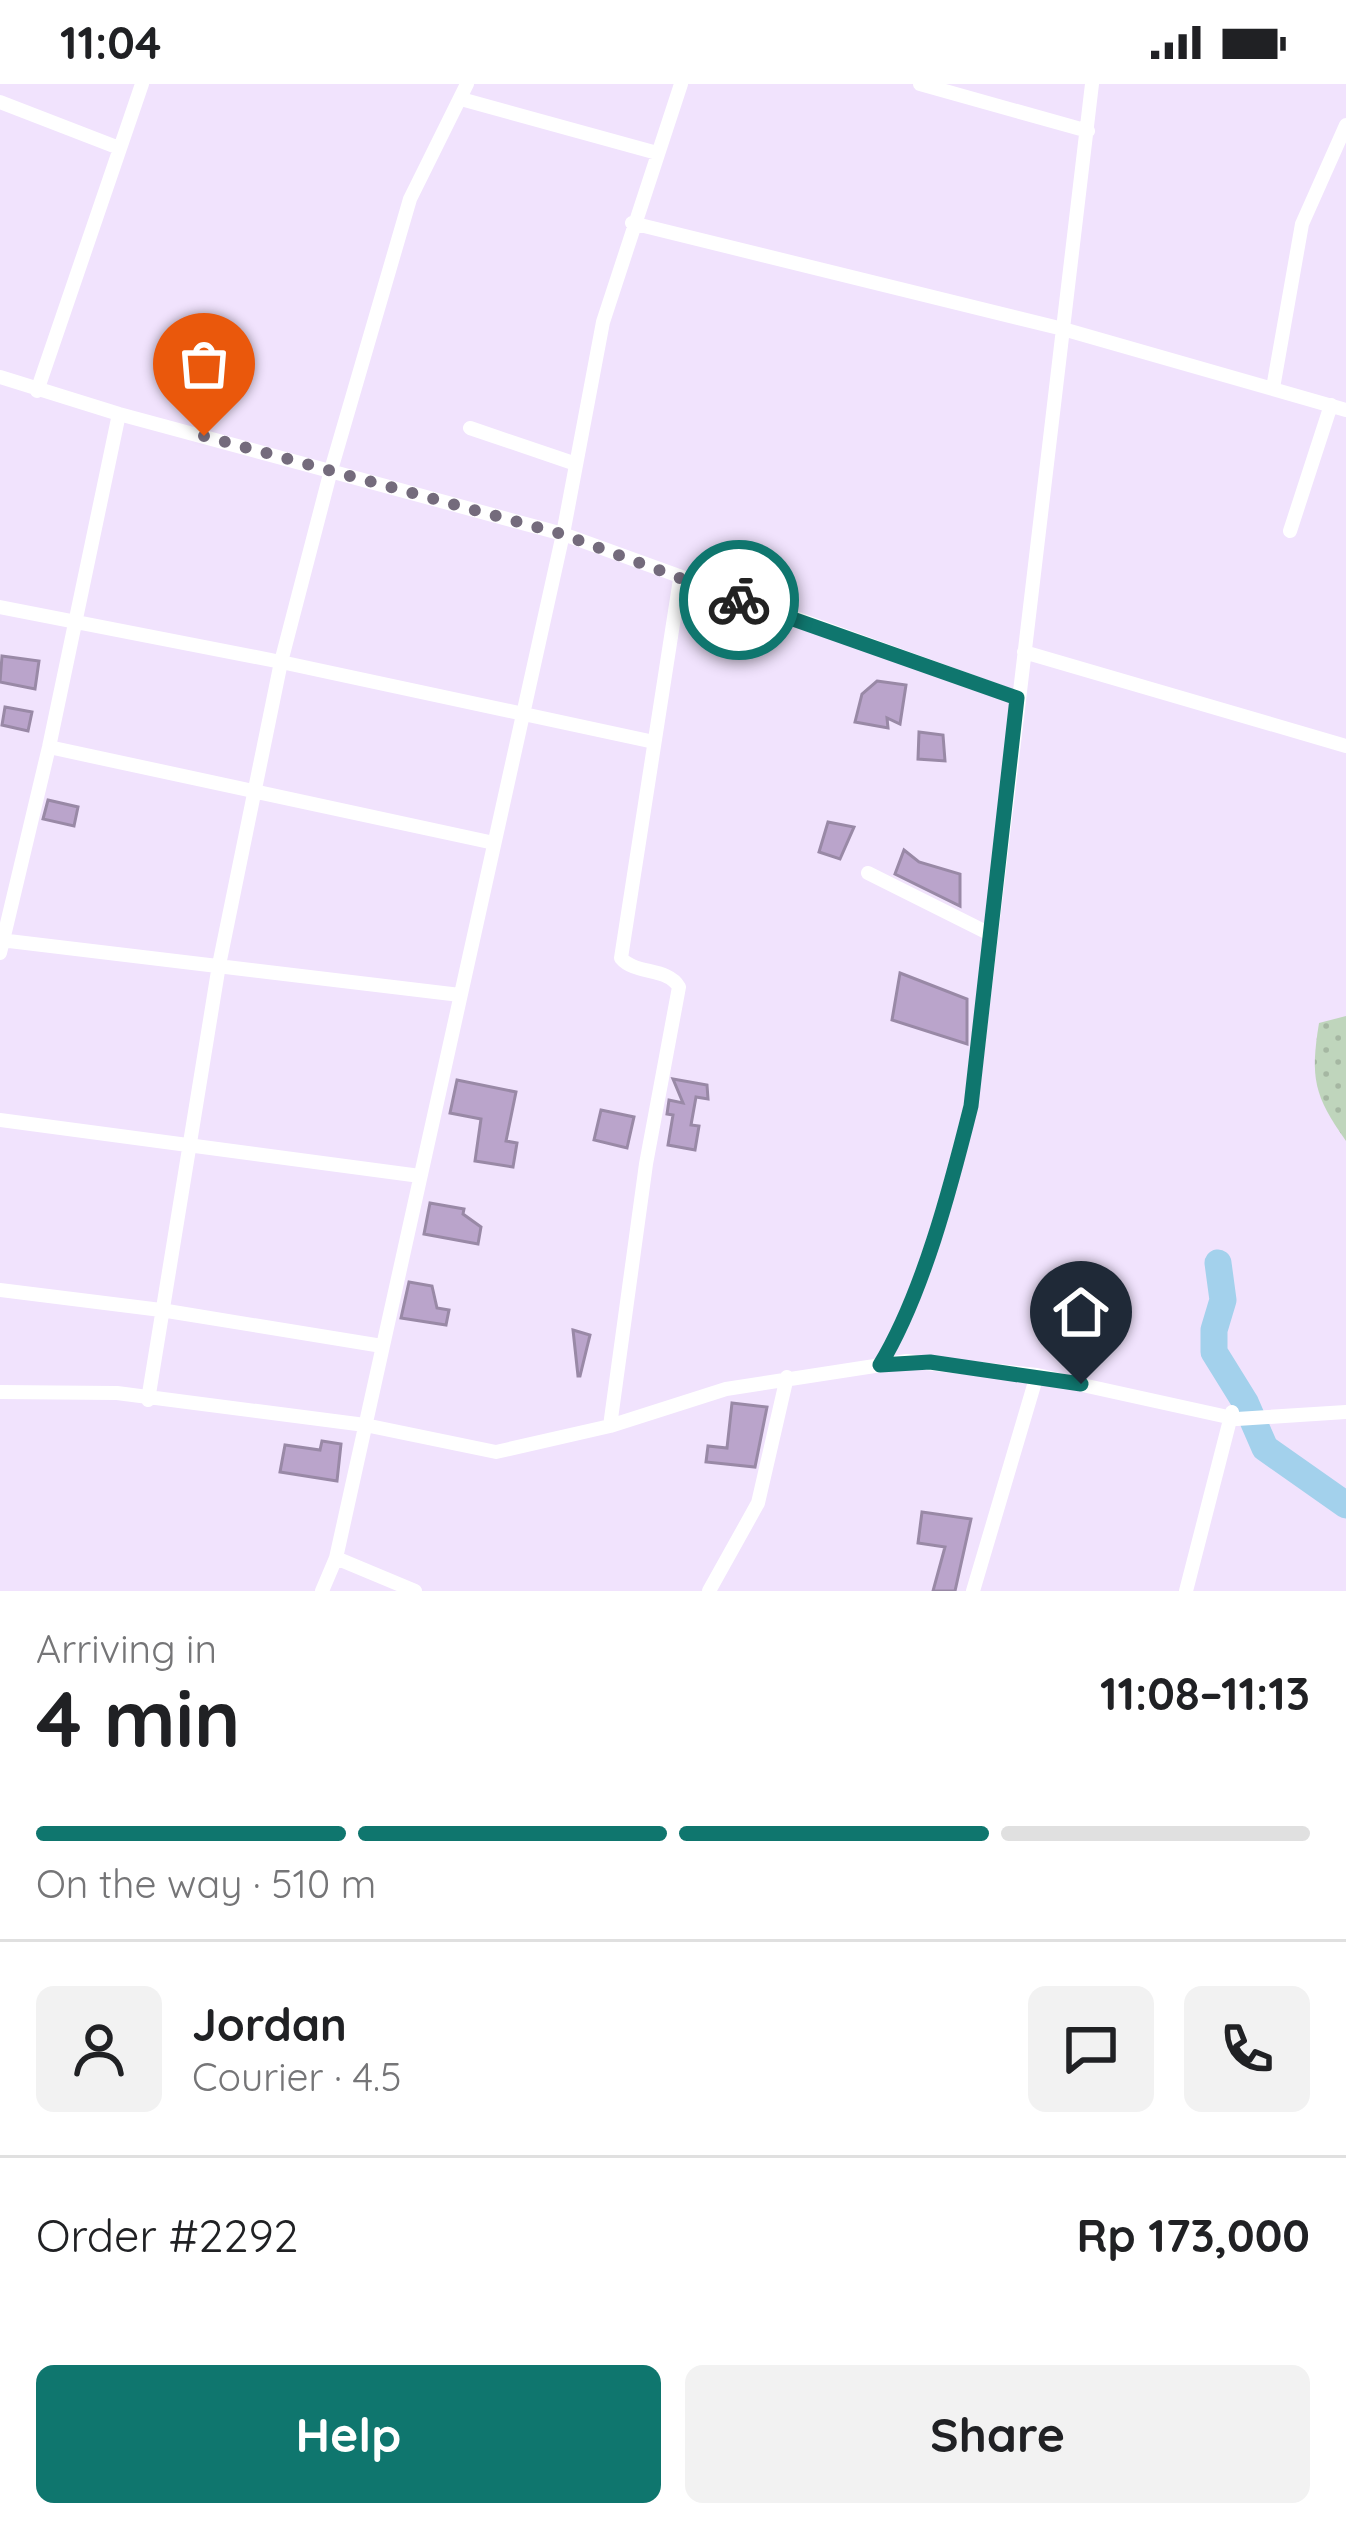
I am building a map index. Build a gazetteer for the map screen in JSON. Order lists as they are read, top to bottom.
{
  "page": {
    "status": "11:04",
    "heading": ["4 min", "Arriving in", "11:08–11:13"],
    "panel": [
      "Jordan",
      "Courier · 4.5",
      "Order #2292",
      "Rp 173,000"
    ],
    "bar": "On the way · 510 m",
    "buttons": ["Help", "Share"]
  }
}
